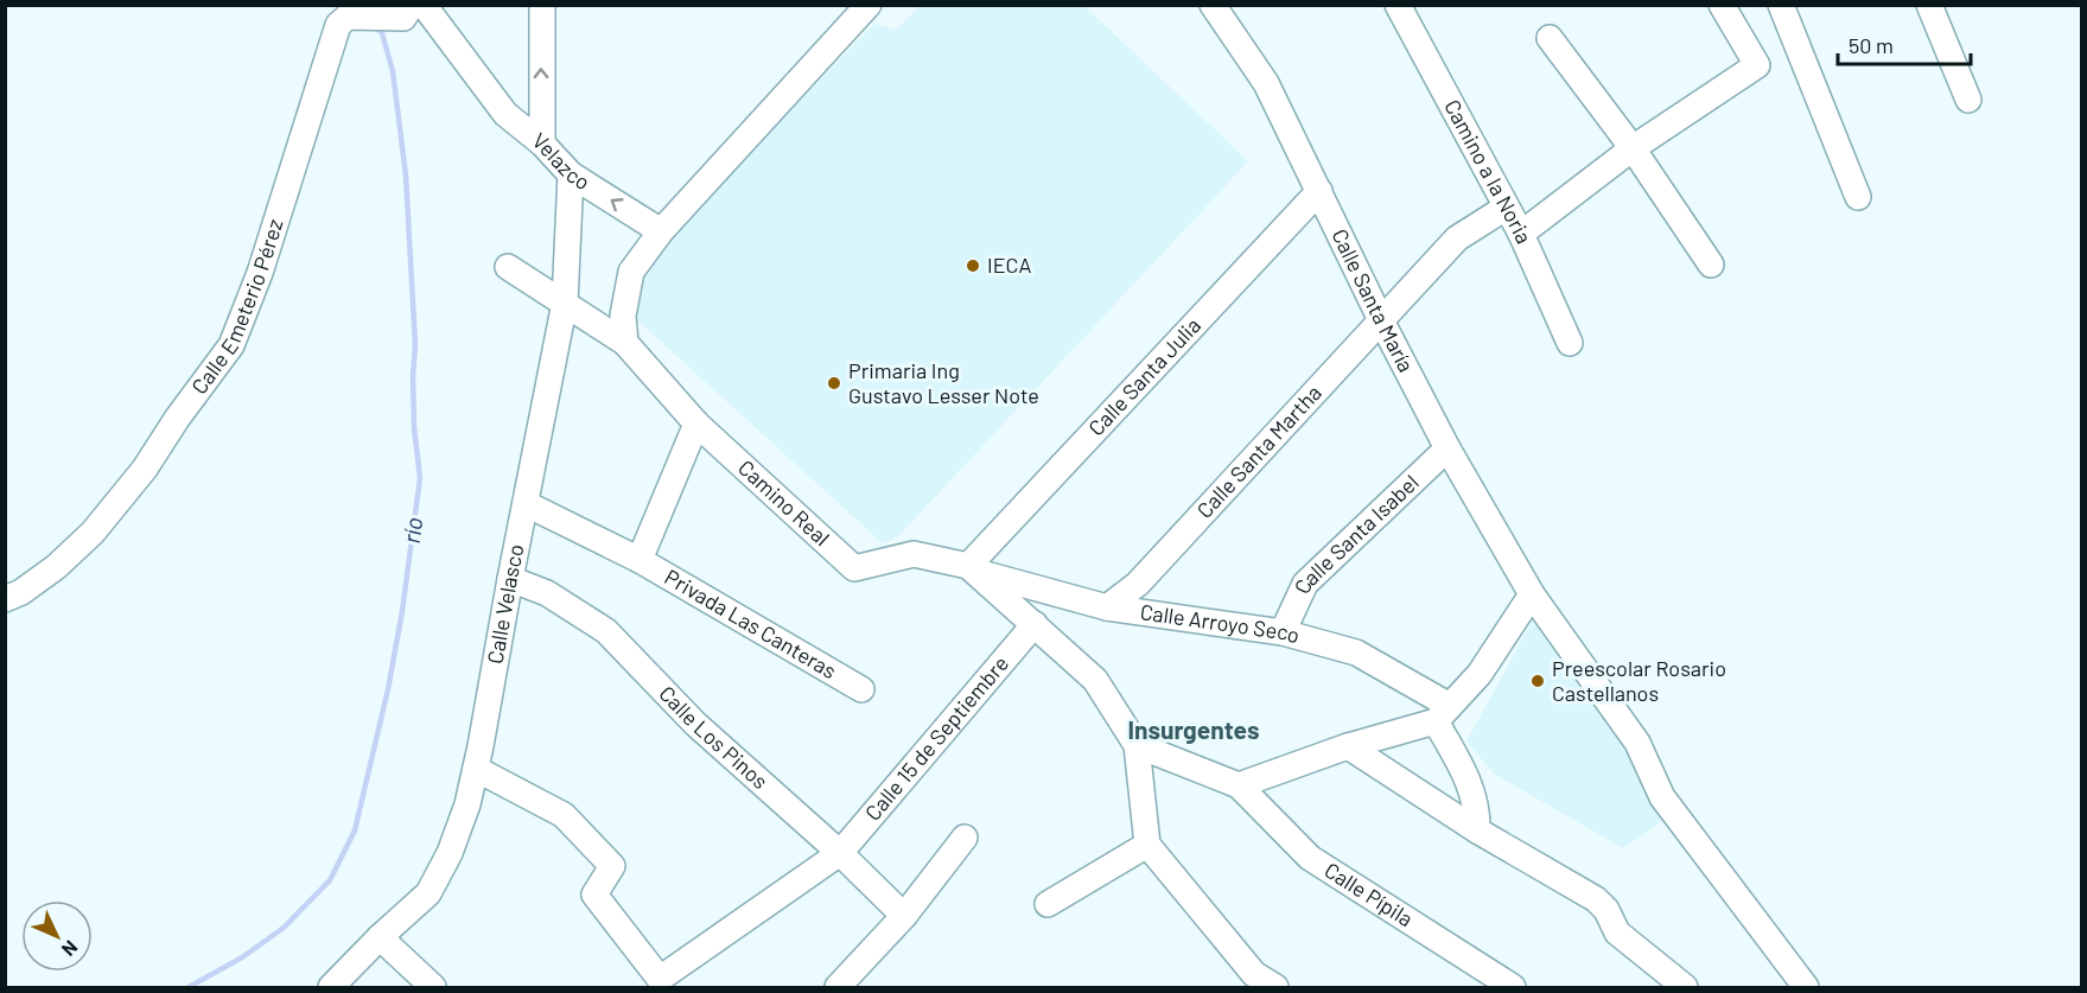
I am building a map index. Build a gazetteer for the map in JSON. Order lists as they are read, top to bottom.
{
  "streets": {
    "street": [
      "Velazco",
      "Camino a la Noria",
      "Calle Santa María",
      "Calle Emeterio Pérez",
      "Calle Santa Julia",
      "Calle Santa Martha",
      "Camino Real",
      "Calle Santa Isabel",
      "Calle Velasco",
      "Privada Las Canteras",
      "Calle Arroyo Seco",
      "Calle Los Pinos",
      "Calle 15 de Septiembre",
      "Calle Pípila"
    ]
  },
  "crossings": [
    ["Velazco", "Calle Velasco"],
    ["Camino a la Noria", "Calle Santa Martha"],
    ["Calle Santa María", "Calle Santa Julia"],
    ["Calle Santa María", "Calle Santa Martha"],
    ["Calle Santa María", "Calle Santa Isabel"],
    ["Calle Santa Julia", "Camino Real"],
    ["Calle Santa Julia", "Calle Arroyo Seco"],
    ["Calle Santa Martha", "Calle Arroyo Seco"],
    ["Camino Real", "Calle Velasco"],
    ["Camino Real", "Calle Arroyo Seco"],
    ["Calle Santa Isabel", "Calle Arroyo Seco"],
    ["Calle Velasco", "Privada Las Canteras"],
    ["Calle Velasco", "Calle Los Pinos"],
    ["Calle Velasco", "Calle 15 de Septiembre"],
    ["Calle Los Pinos", "Calle 15 de Septiembre"]
  ],
  "districts": ["Insurgentes"],
  "water": ["río"],
  "places": ["IECA", "Primaria Ing Gustavo Lesser Note", "Preescolar Rosario Castellanos"],
  "scale_bar": "50 m",
  "north": "bottom right"
}
